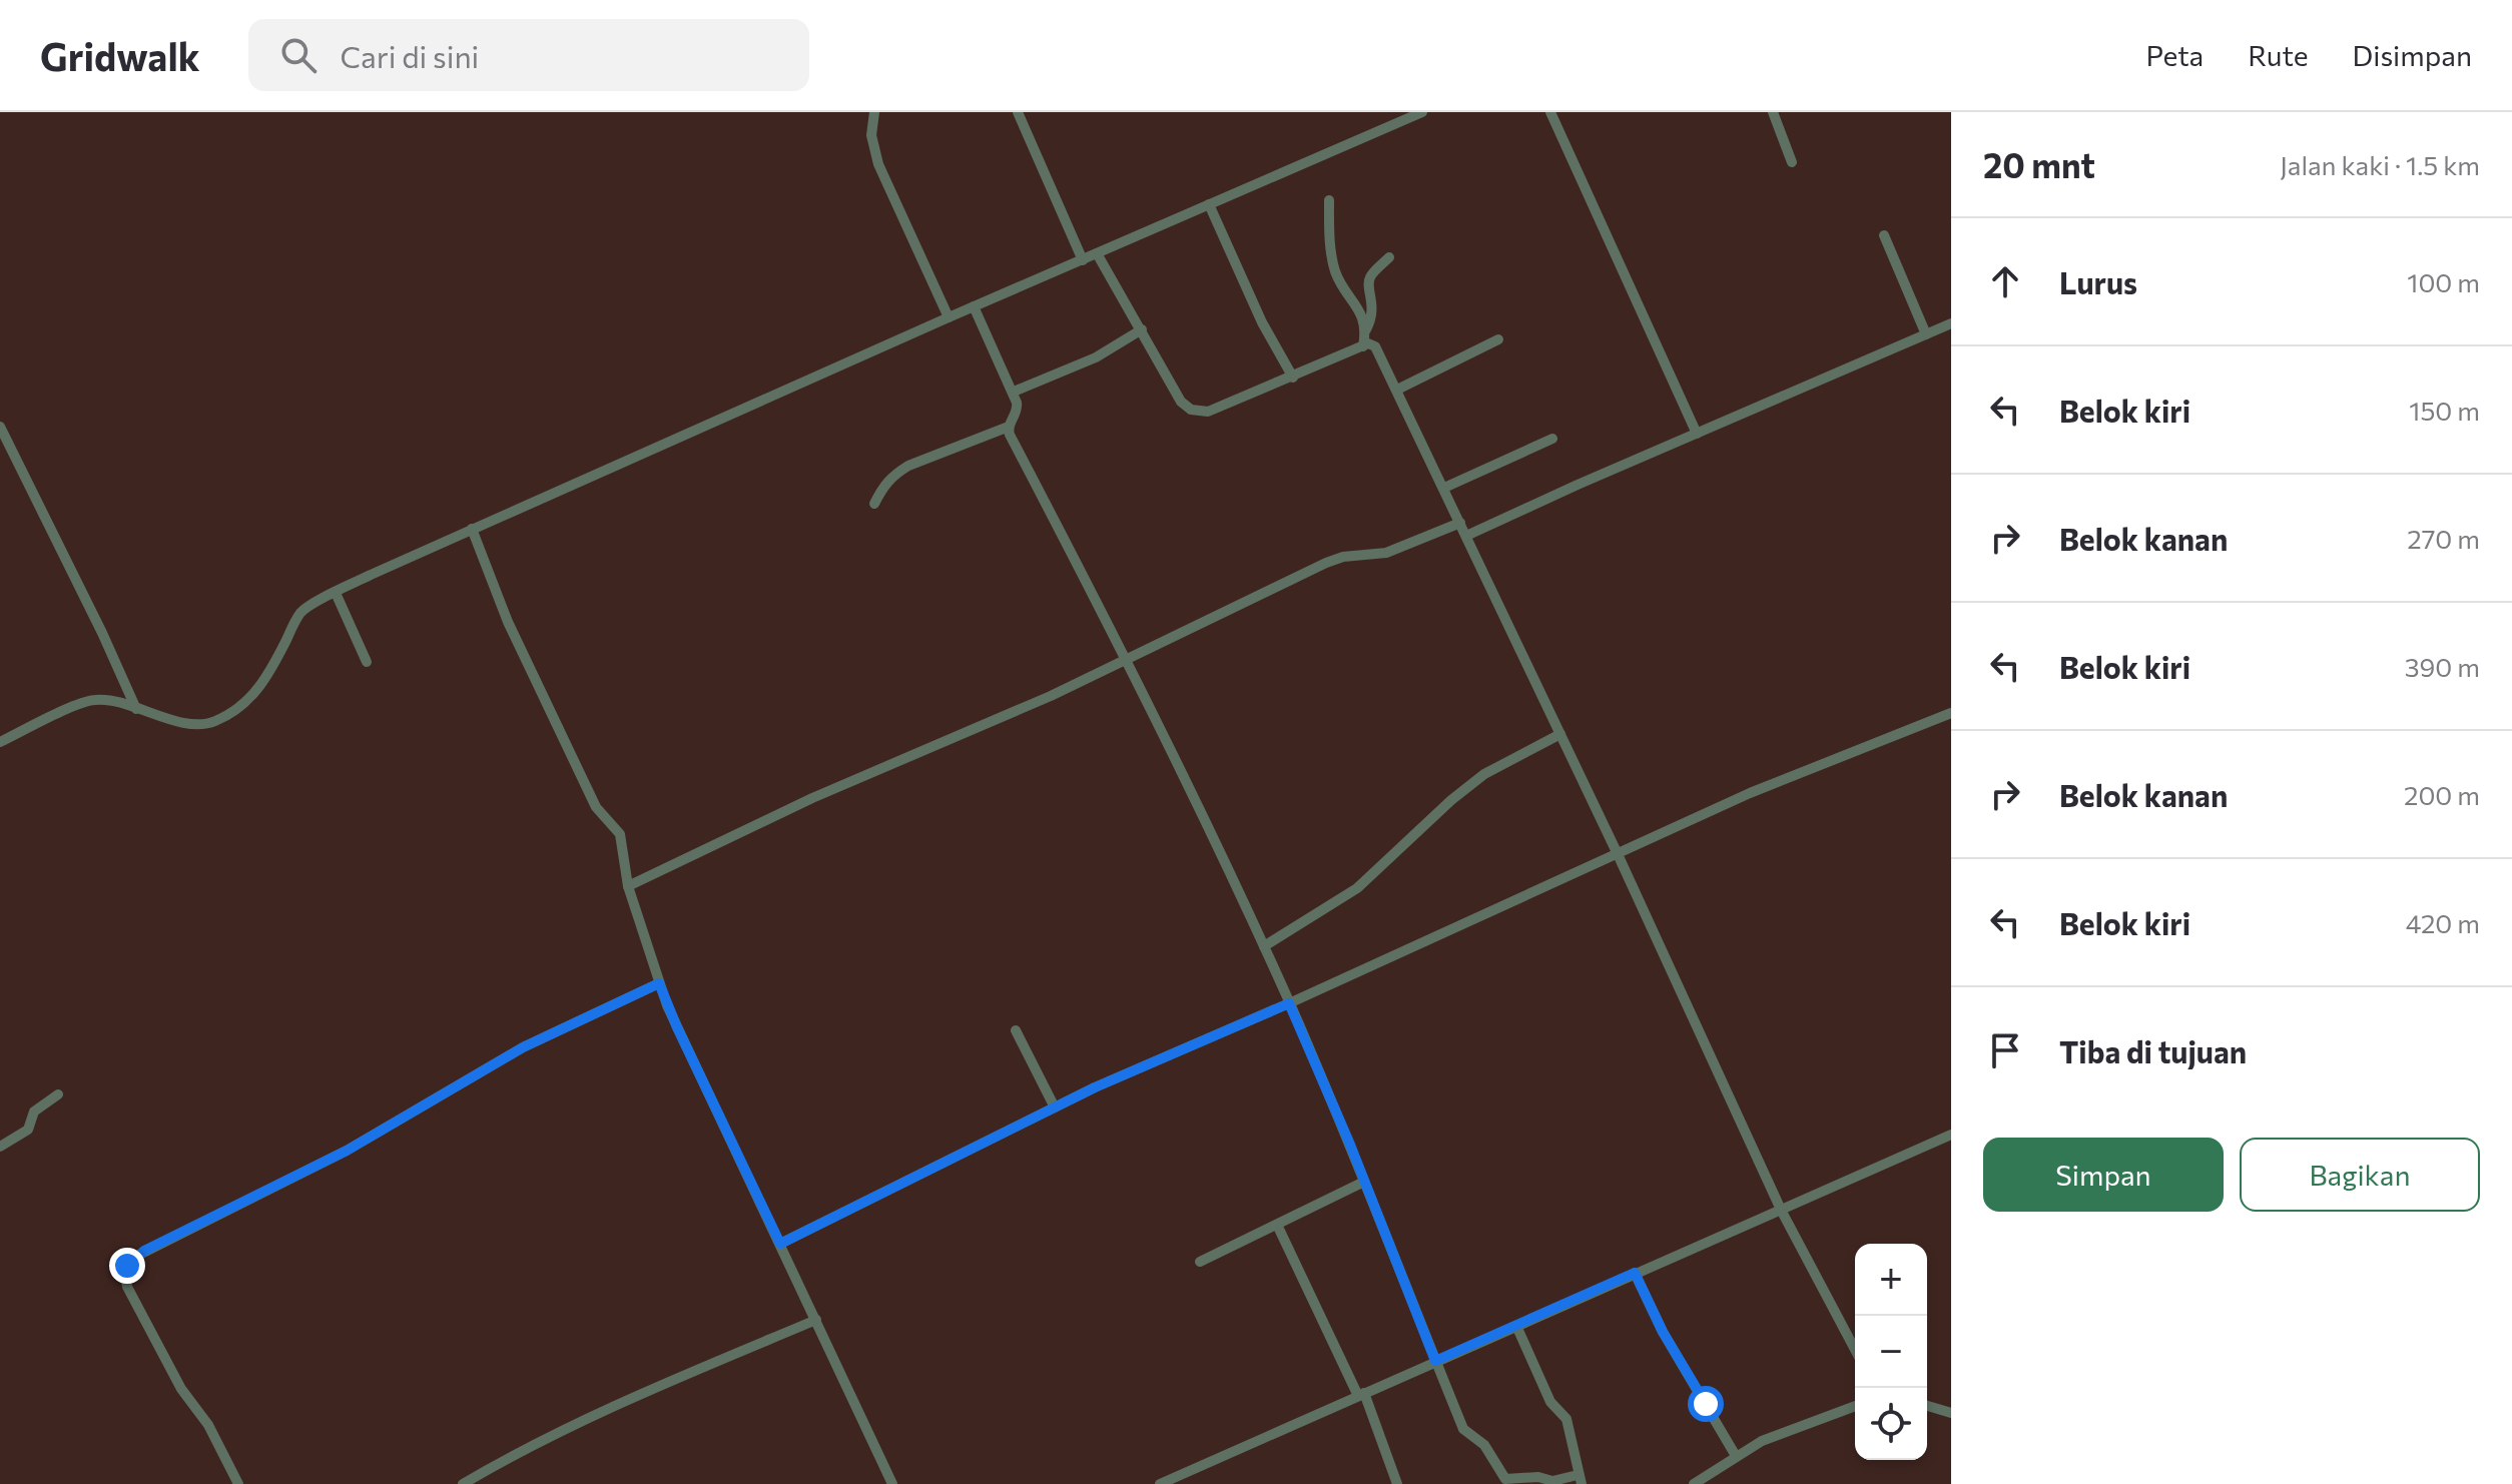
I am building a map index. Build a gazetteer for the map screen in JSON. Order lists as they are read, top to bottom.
{
  "page": {
    "header": "Gridwalk",
    "search": "Cari di sini",
    "nav": ["Peta", "Rute", "Disimpan"],
    "heading": ["20 mnt", "Jalan kaki · 1.5 km"],
    "list": [
      ["Lurus", "100 m"],
      ["Belok kiri", "150 m"],
      ["Belok kanan", "270 m"],
      ["Belok kiri", "390 m"],
      ["Belok kanan", "200 m"],
      ["Belok kiri", "420 m"],
      "Tiba di tujuan"
    ],
    "buttons": ["Simpan", "Bagikan"],
    "map_buttons": ["+", "−"]
  }
}
